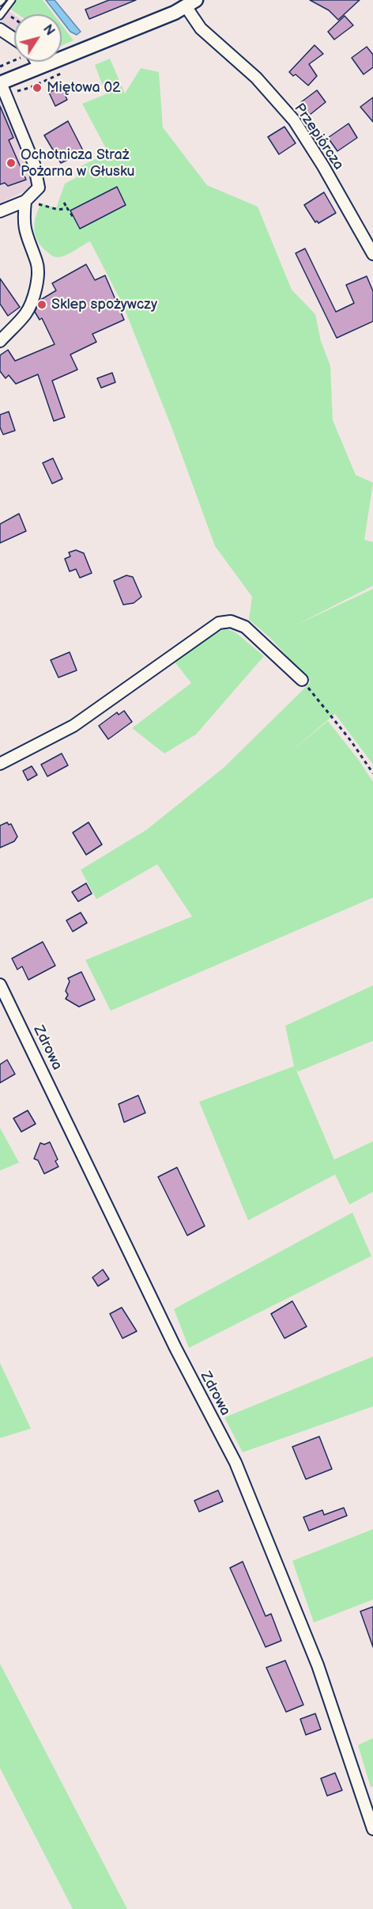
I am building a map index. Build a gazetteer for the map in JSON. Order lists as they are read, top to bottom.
{
  "streets": {
    "street": ["Przepiórcza", "Zdrowa"]
  },
  "places": ["Miętowa 02", "Ochotnicza Straż Pożarna w Głusku", "Sklep spożywczy"],
  "north": "top right"
}
